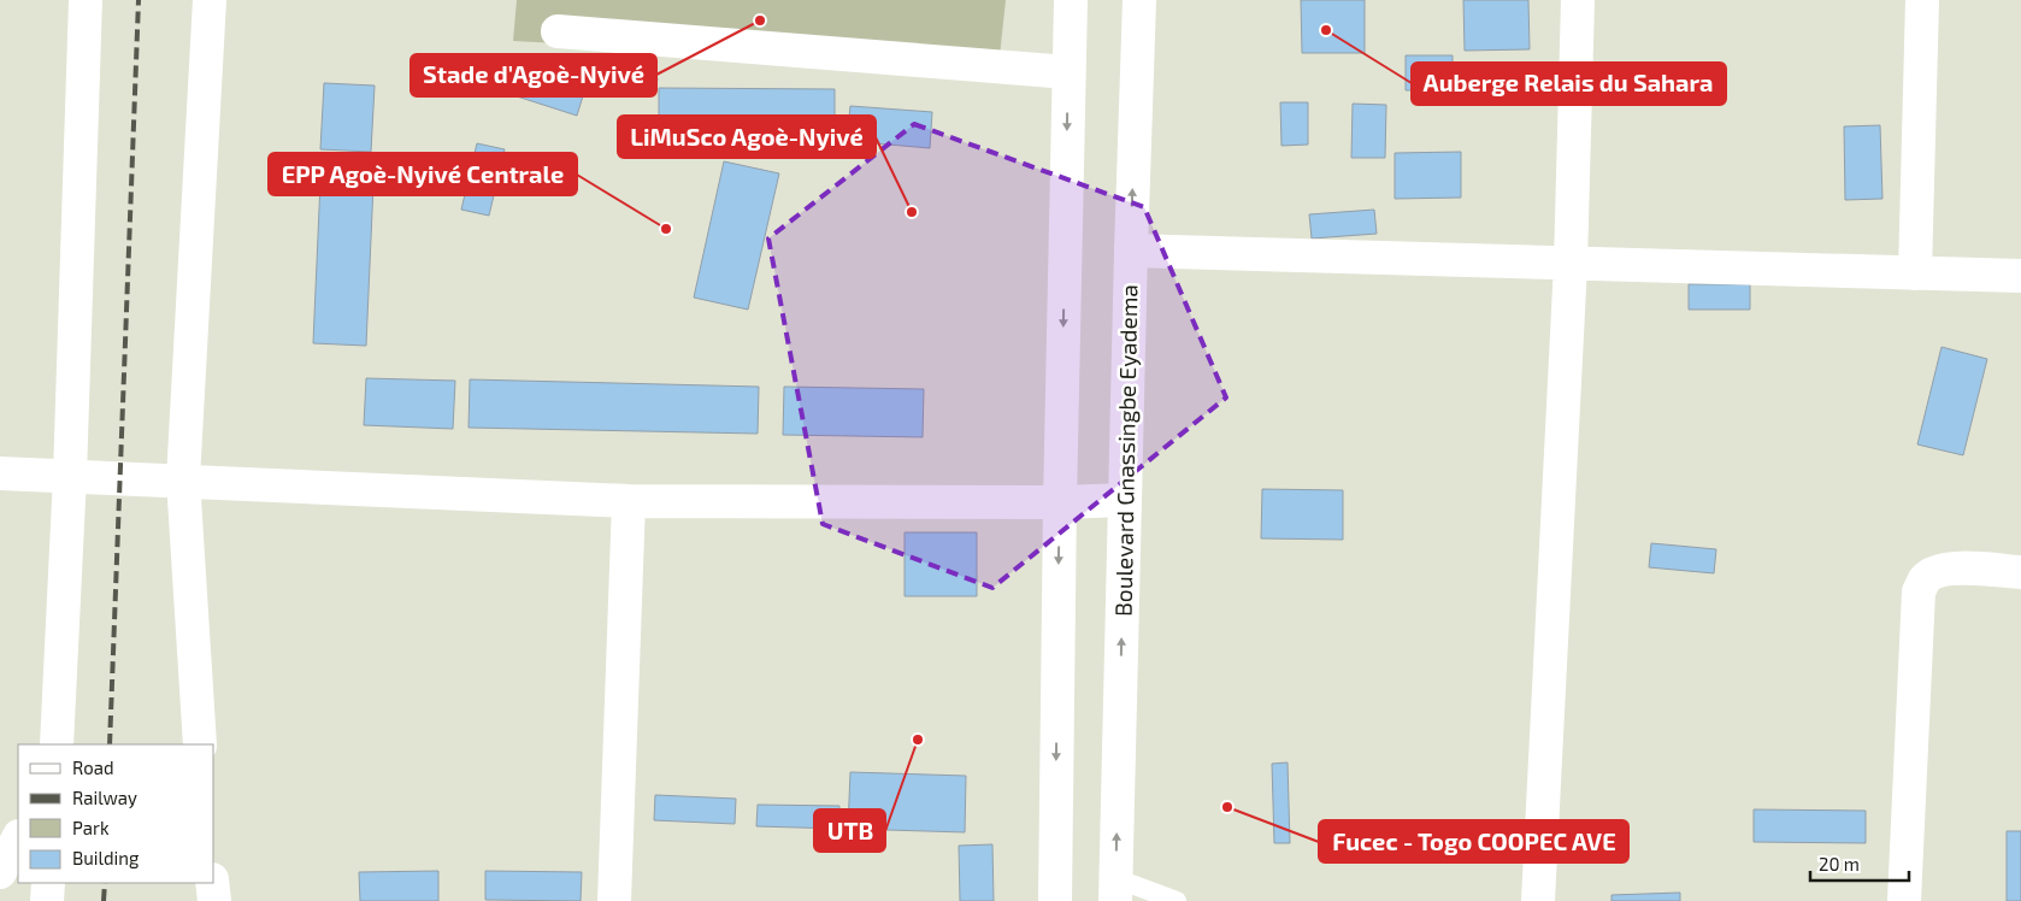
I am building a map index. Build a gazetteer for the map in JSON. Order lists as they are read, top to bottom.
{
  "streets": {
    "main road": ["Boulevard Gnassingbe Eyadema"]
  },
  "places": [
    "Stade d'Agoè-Nyivé",
    "Auberge Relais du Sahara",
    "LiMuSco Agoè-Nyivé",
    "EPP Agoè-Nyivé Centrale",
    "UTB",
    "Fucec - Togo COOPEC AVE"
  ],
  "legend": [
    "Road",
    "Railway",
    "Park",
    "Building"
  ],
  "scale_bar": "20 m"
}
